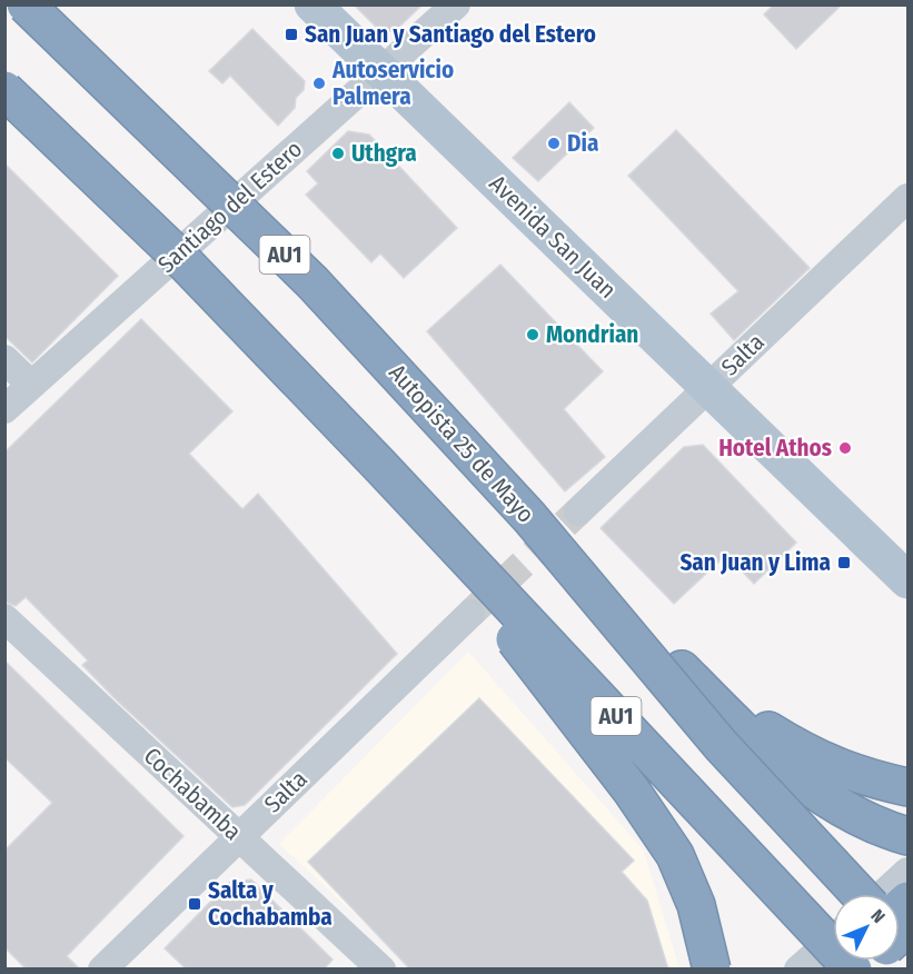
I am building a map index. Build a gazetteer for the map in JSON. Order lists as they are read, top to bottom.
{
  "streets": {
    "highway": ["AU1", "Autopista 25 de Mayo"],
    "main road": ["Avenida San Juan"],
    "street": ["Santiago del Estero", "Salta", "Cochabamba"]
  },
  "crossings": [
    ["Santiago del Estero", "Avenida San Juan"],
    ["Avenida San Juan", "Salta"],
    ["Salta", "Cochabamba"]
  ],
  "places": {
    "transit": ["San Juan y Santiago del Estero", "San Juan y Lima", "Salta y Cochabamba"],
    "other": [
      "Autoservicio Palmera",
      "Dia",
      "Uthgra",
      "Mondrian",
      "Hotel Athos"
    ]
  },
  "north": "top right"
}
